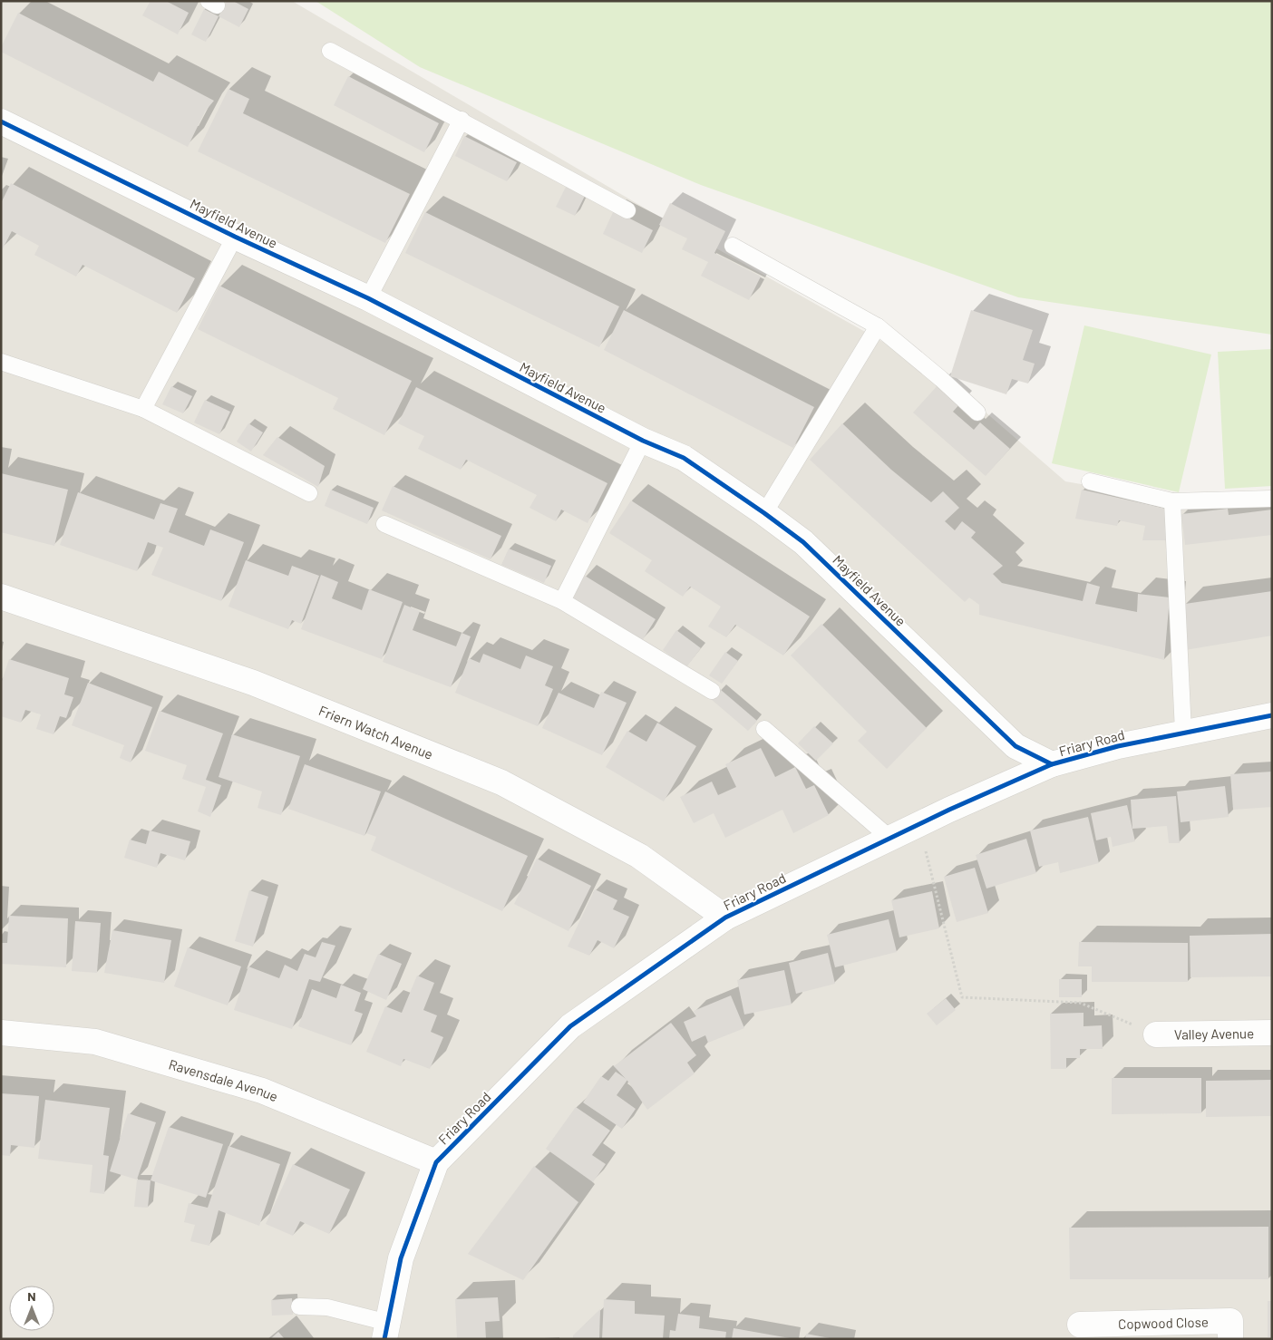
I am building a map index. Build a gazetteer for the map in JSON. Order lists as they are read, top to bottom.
{
  "streets": {
    "street": [
      "Mayfield Avenue",
      "Friern Watch Avenue",
      "Friary Road",
      "Valley Avenue",
      "Ravensdale Avenue",
      "Copwood Close"
    ]
  },
  "crossings": [
    ["Mayfield Avenue", "Friary Road"],
    ["Friern Watch Avenue", "Friary Road"],
    ["Friary Road", "Ravensdale Avenue"]
  ],
  "north": "top"
}
